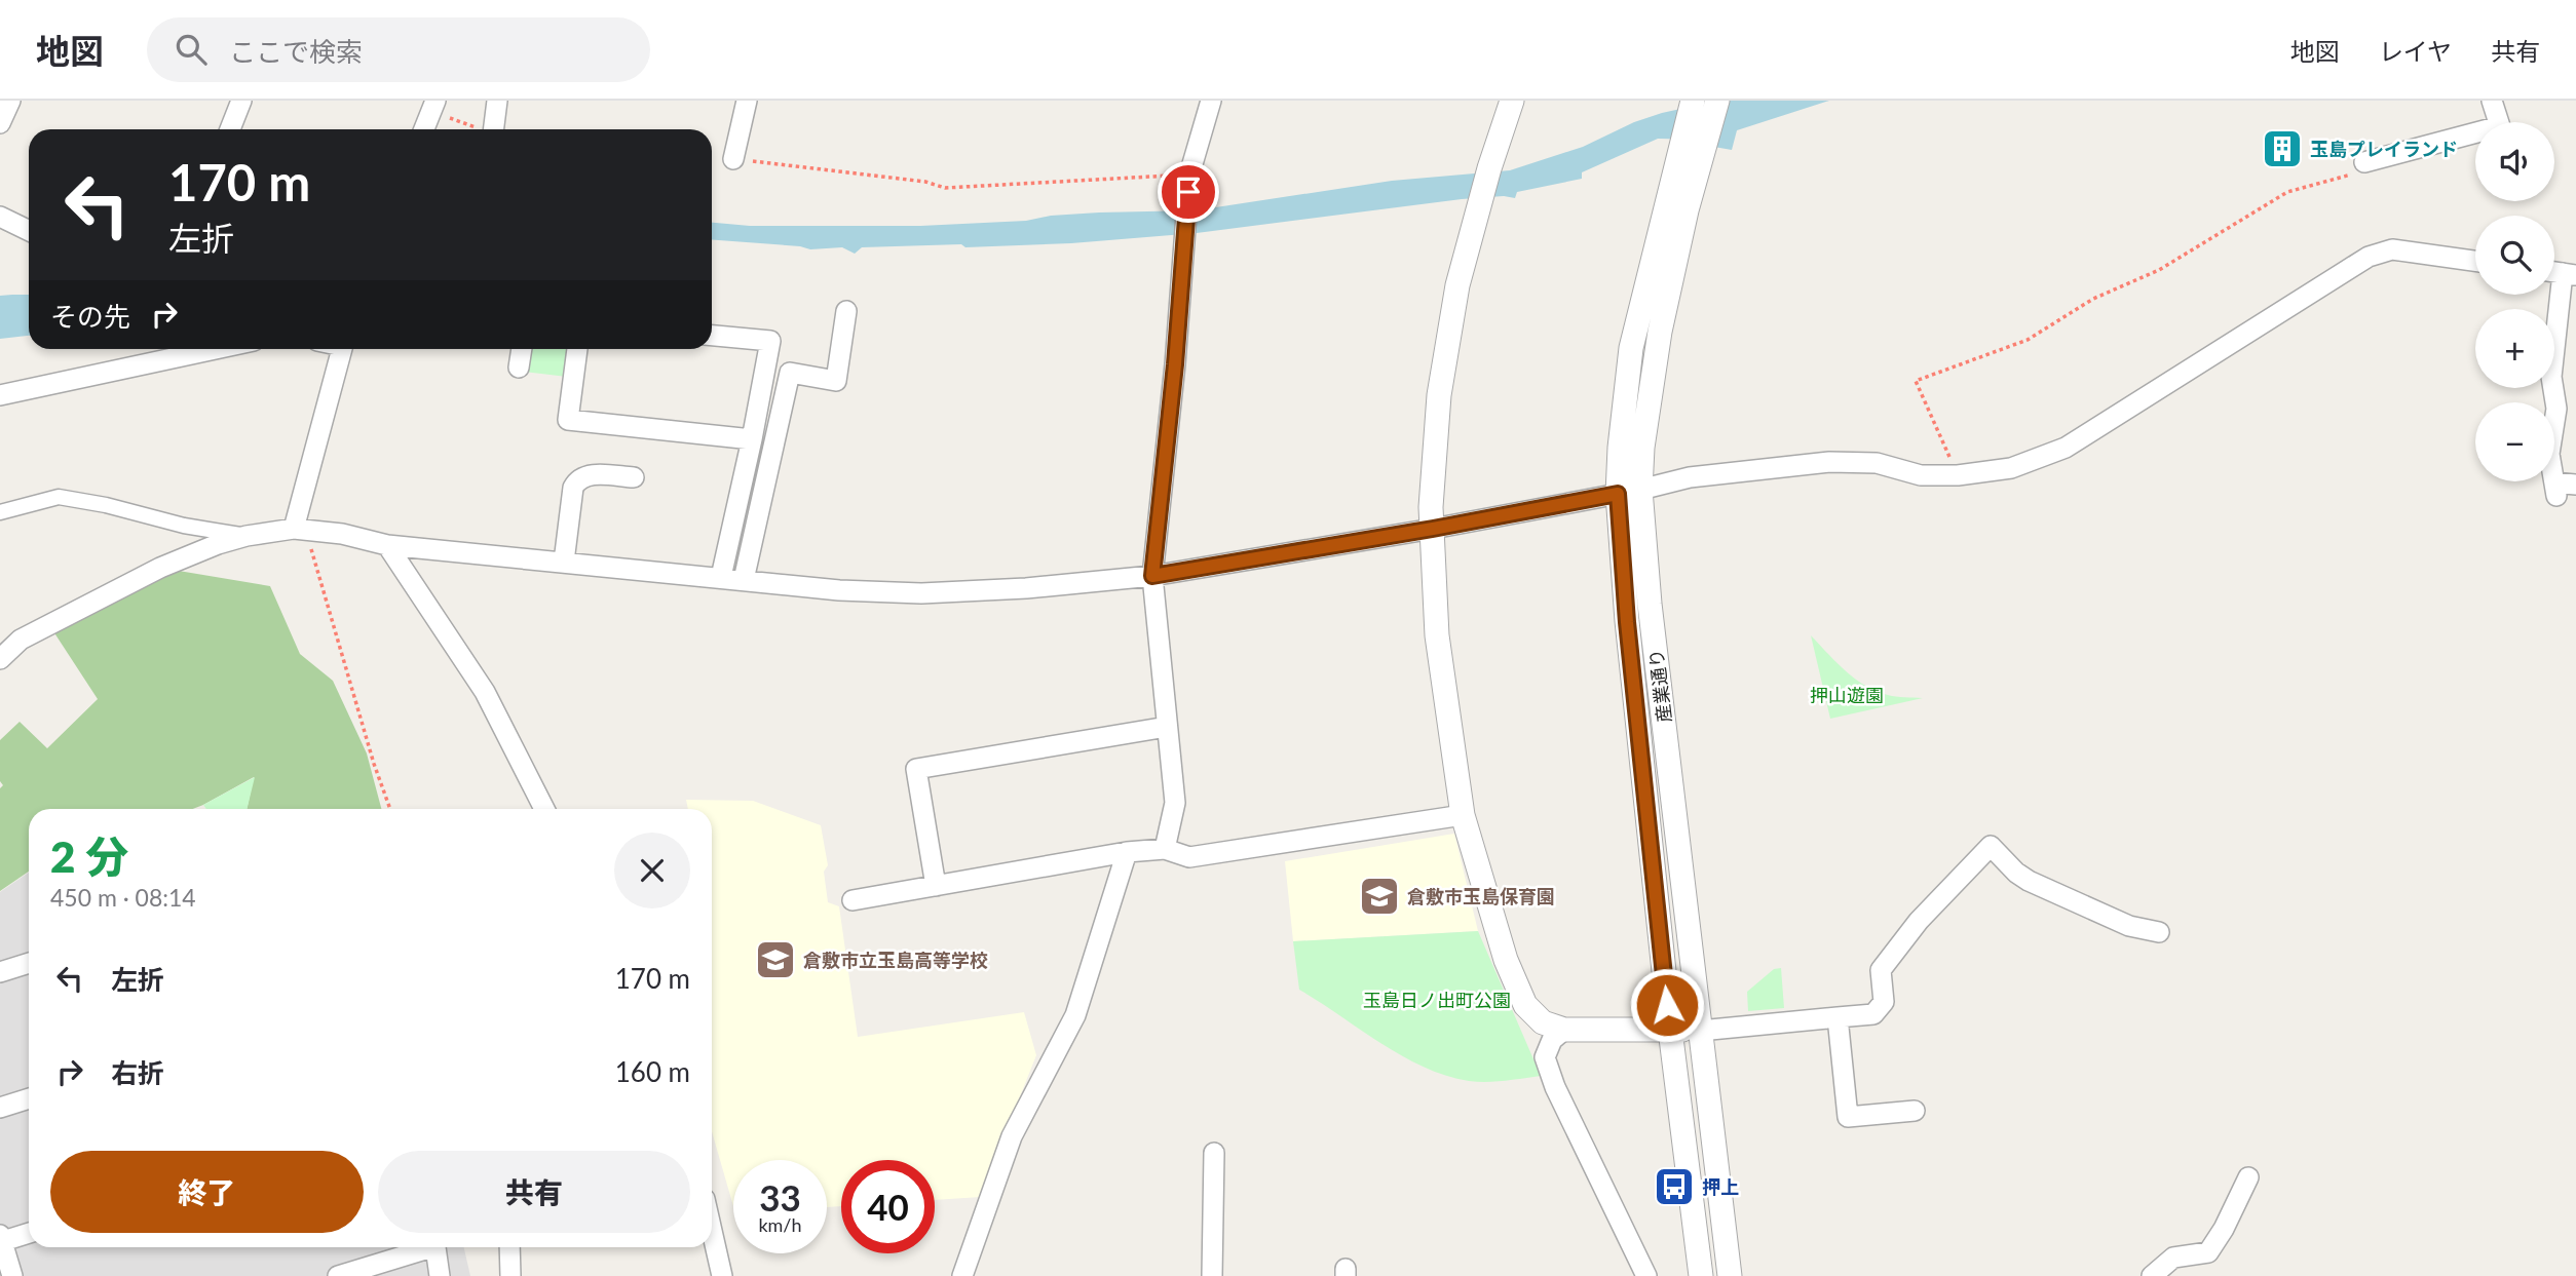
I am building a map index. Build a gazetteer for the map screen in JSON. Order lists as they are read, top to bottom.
{
  "streets": {
    "street": ["産業通り"]
  },
  "parks": ["押山遊園", "玉島日ノ出町公園"],
  "places": {
    "building": ["玉島プレイランド"],
    "school or university": ["倉敷市玉島保育園", "倉敷市立玉島高等学校"],
    "bus stop": ["押上"]
  },
  "page": {
    "header": "地図",
    "search": "ここで検索",
    "nav": ["地図", "レイヤ", "共有"],
    "map_buttons": ["+", "−"],
    "turn": ["170 m", "左折"],
    "then": "その先",
    "heading": ["2 分", "450 m · 08:14"],
    "list": [
      {
        "name": "左折",
        "value": "170 m"
      },
      {
        "name": "右折",
        "value": "160 m"
      }
    ],
    "buttons": ["終了", "共有"],
    "speed": "33 km/h",
    "limit": "40"
  }
}
